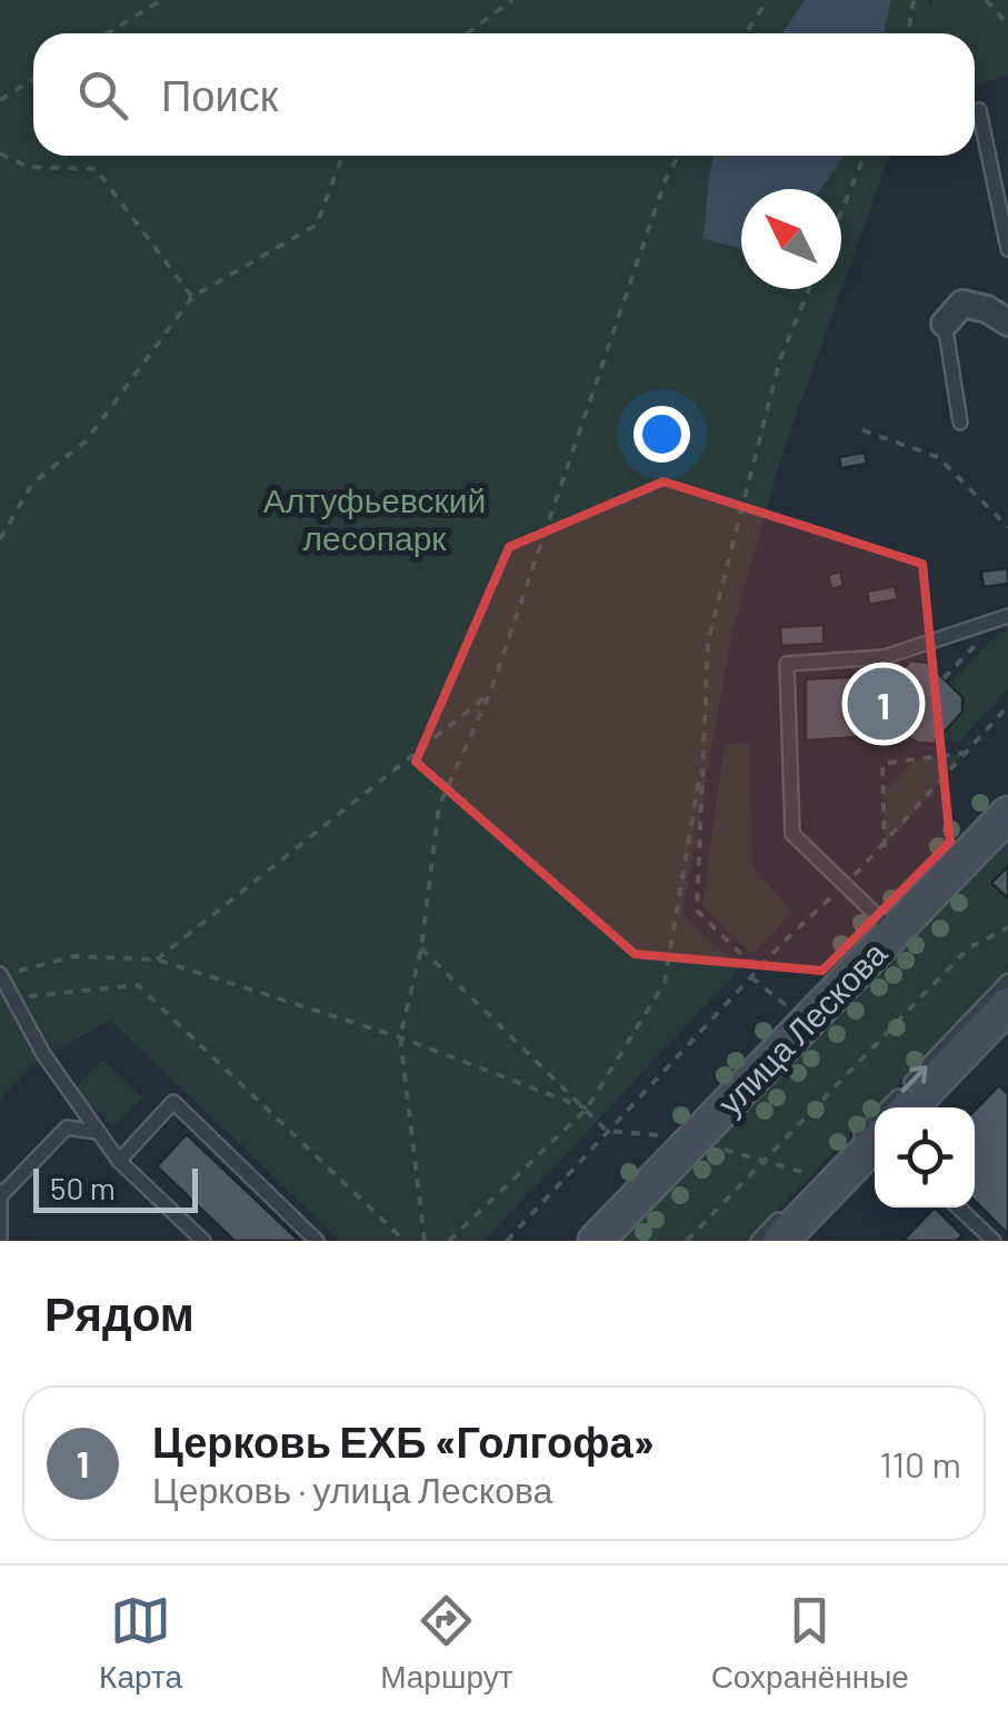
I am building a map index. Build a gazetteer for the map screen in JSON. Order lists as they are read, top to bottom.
{
  "streets": {
    "main road": ["улица Лескова"]
  },
  "parks": ["Алтуфьевский лесопарк"],
  "scale_bar": "50 m",
  "north": "top left",
  "page": {
    "search": "Поиск",
    "pins": "1",
    "scale": "50 m",
    "heading": "Рядом",
    "list": [
      {
        "mark": "1",
        "name": "Церковь ЕХБ «Голгофа»",
        "note": "Церковь · улица Лескова",
        "value": "110 m"
      }
    ],
    "nav": ["Карта", "Маршрут", "Сохранённые"]
  }
}
